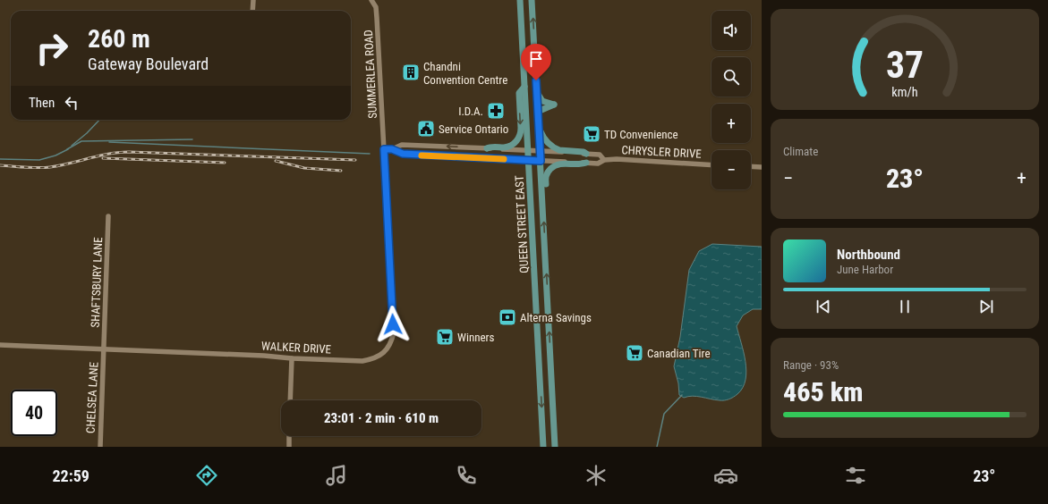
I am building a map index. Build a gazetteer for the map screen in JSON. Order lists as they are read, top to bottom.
{
  "streets": {
    "main road": ["QUEEN STREET EAST"],
    "street": [
      "SUMMERLEA ROAD",
      "CHRYSLER DRIVE",
      "SHAFTSBURY LANE",
      "WALKER DRIVE",
      "CHELSEA LANE"
    ]
  },
  "crossings": [
    ["SUMMERLEA ROAD", "WALKER DRIVE"],
    ["CHRYSLER DRIVE", "QUEEN STREET EAST"],
    ["SHAFTSBURY LANE", "WALKER DRIVE"],
    ["SHAFTSBURY LANE", "CHELSEA LANE"],
    ["WALKER DRIVE", "CHELSEA LANE"]
  ],
  "places": {
    "building": ["Chandni Convention Centre"],
    "pharmacy": ["I.D.A."],
    "public building": ["Service Ontario"],
    "supermarket": ["TD Convenience", "Winners", "Canadian Tire"],
    "bank": ["Alterna Savings"]
  },
  "page": {
    "map_buttons": ["+", "−"],
    "turn": ["260 m", "Gateway Boulevard"],
    "then": "Then",
    "tile": [
      "Climate",
      ["Range · 93%", "465 km"]
    ],
    "heat": ["−", "23°", "+"],
    "song": ["Northbound", "June Harbor"],
    "limit": "40",
    "trip": "23:01 · 2 min · 610 m",
    "tabs": ["22:59", "23°"],
    "gauge": ["37", "km/h"]
  }
}
